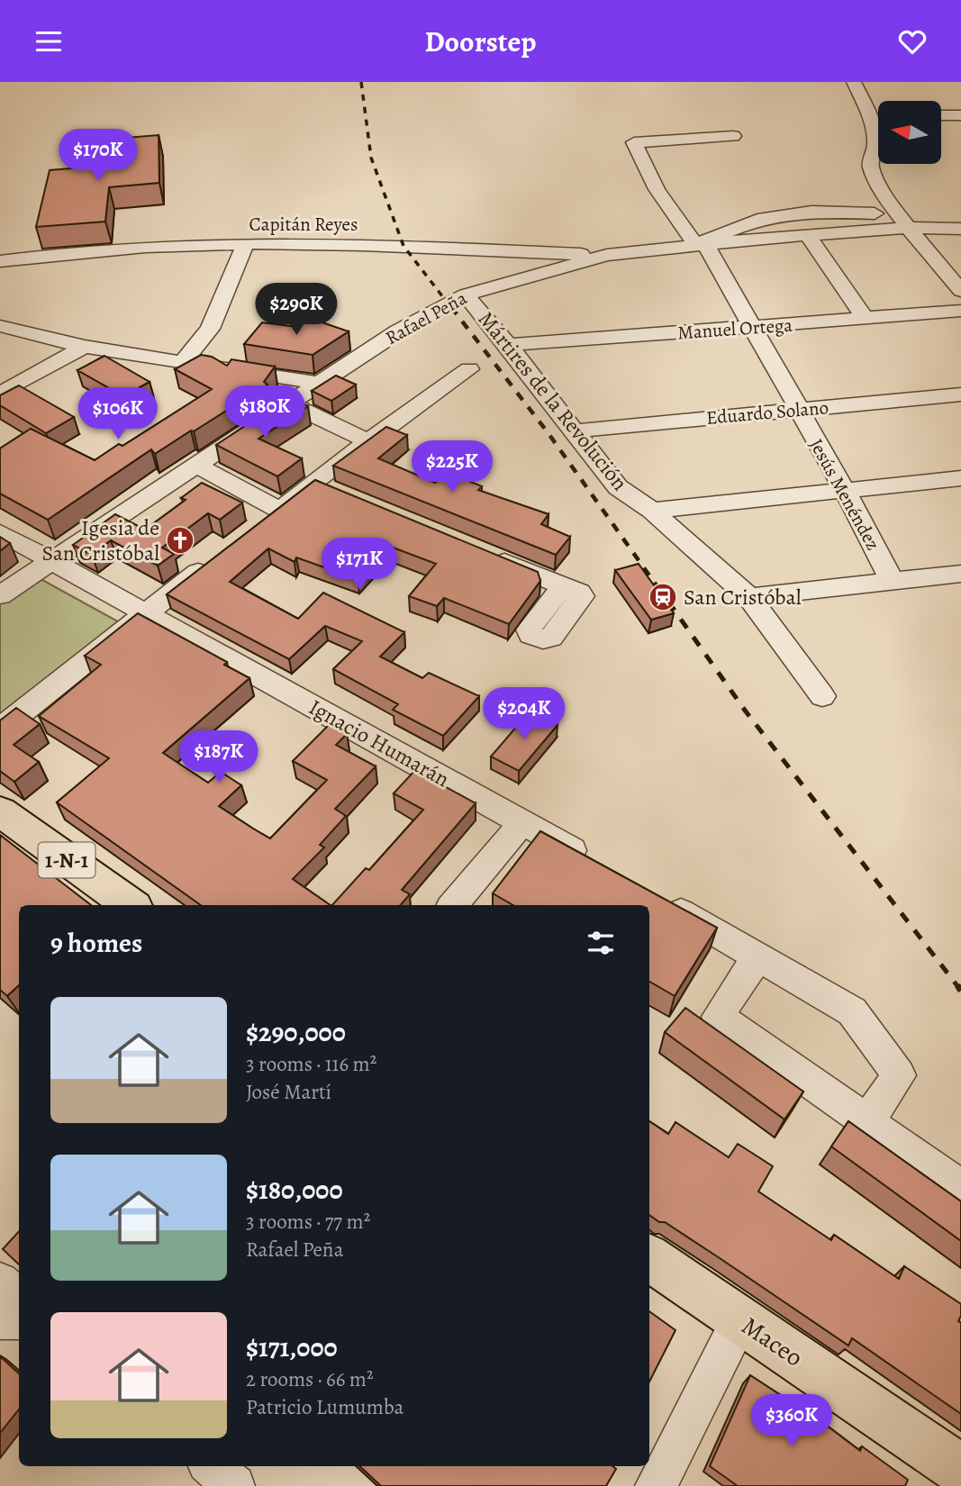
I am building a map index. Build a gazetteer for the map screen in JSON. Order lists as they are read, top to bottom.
{
  "streets": {
    "main road": ["1-N-1", "Maceo"],
    "street": [
      "Capitán Reyes",
      "Rafael Peña",
      "Manuel Ortega",
      "Mártires de la Revolución",
      "Eduardo Solano",
      "Jesús Menéndez",
      "Ignacio Humarán"
    ]
  },
  "crossings": [
    ["Capitán Reyes", "Rafael Peña"],
    ["Rafael Peña", "Mártires de la Revolución"],
    ["Rafael Peña", "Jesús Menéndez"],
    ["Rafael Peña", "Ignacio Humarán"],
    ["Manuel Ortega", "Mártires de la Revolución"],
    ["Manuel Ortega", "Jesús Menéndez"],
    ["Mártires de la Revolución", "Eduardo Solano"],
    ["Eduardo Solano", "Jesús Menéndez"]
  ],
  "places": {
    "church": ["Igesia de San Cristóbal"],
    "station": ["San Cristóbal"]
  },
  "north": "left",
  "page": {
    "header": "Doorstep",
    "price": [
      "$170K",
      "$290K",
      "$180K",
      "$106K",
      "$225K",
      "$171K",
      "$204K",
      "$187K",
      "$360K"
    ],
    "heading": "9 homes",
    "list": [
      {
        "name": "$290,000",
        "note": "3 rooms · 116 m² · José Martí"
      },
      {
        "name": "$180,000",
        "note": "3 rooms · 77 m² · Rafael Peña"
      },
      {
        "name": "$171,000",
        "note": "2 rooms · 66 m² · Patricio Lumumba"
      }
    ]
  }
}
